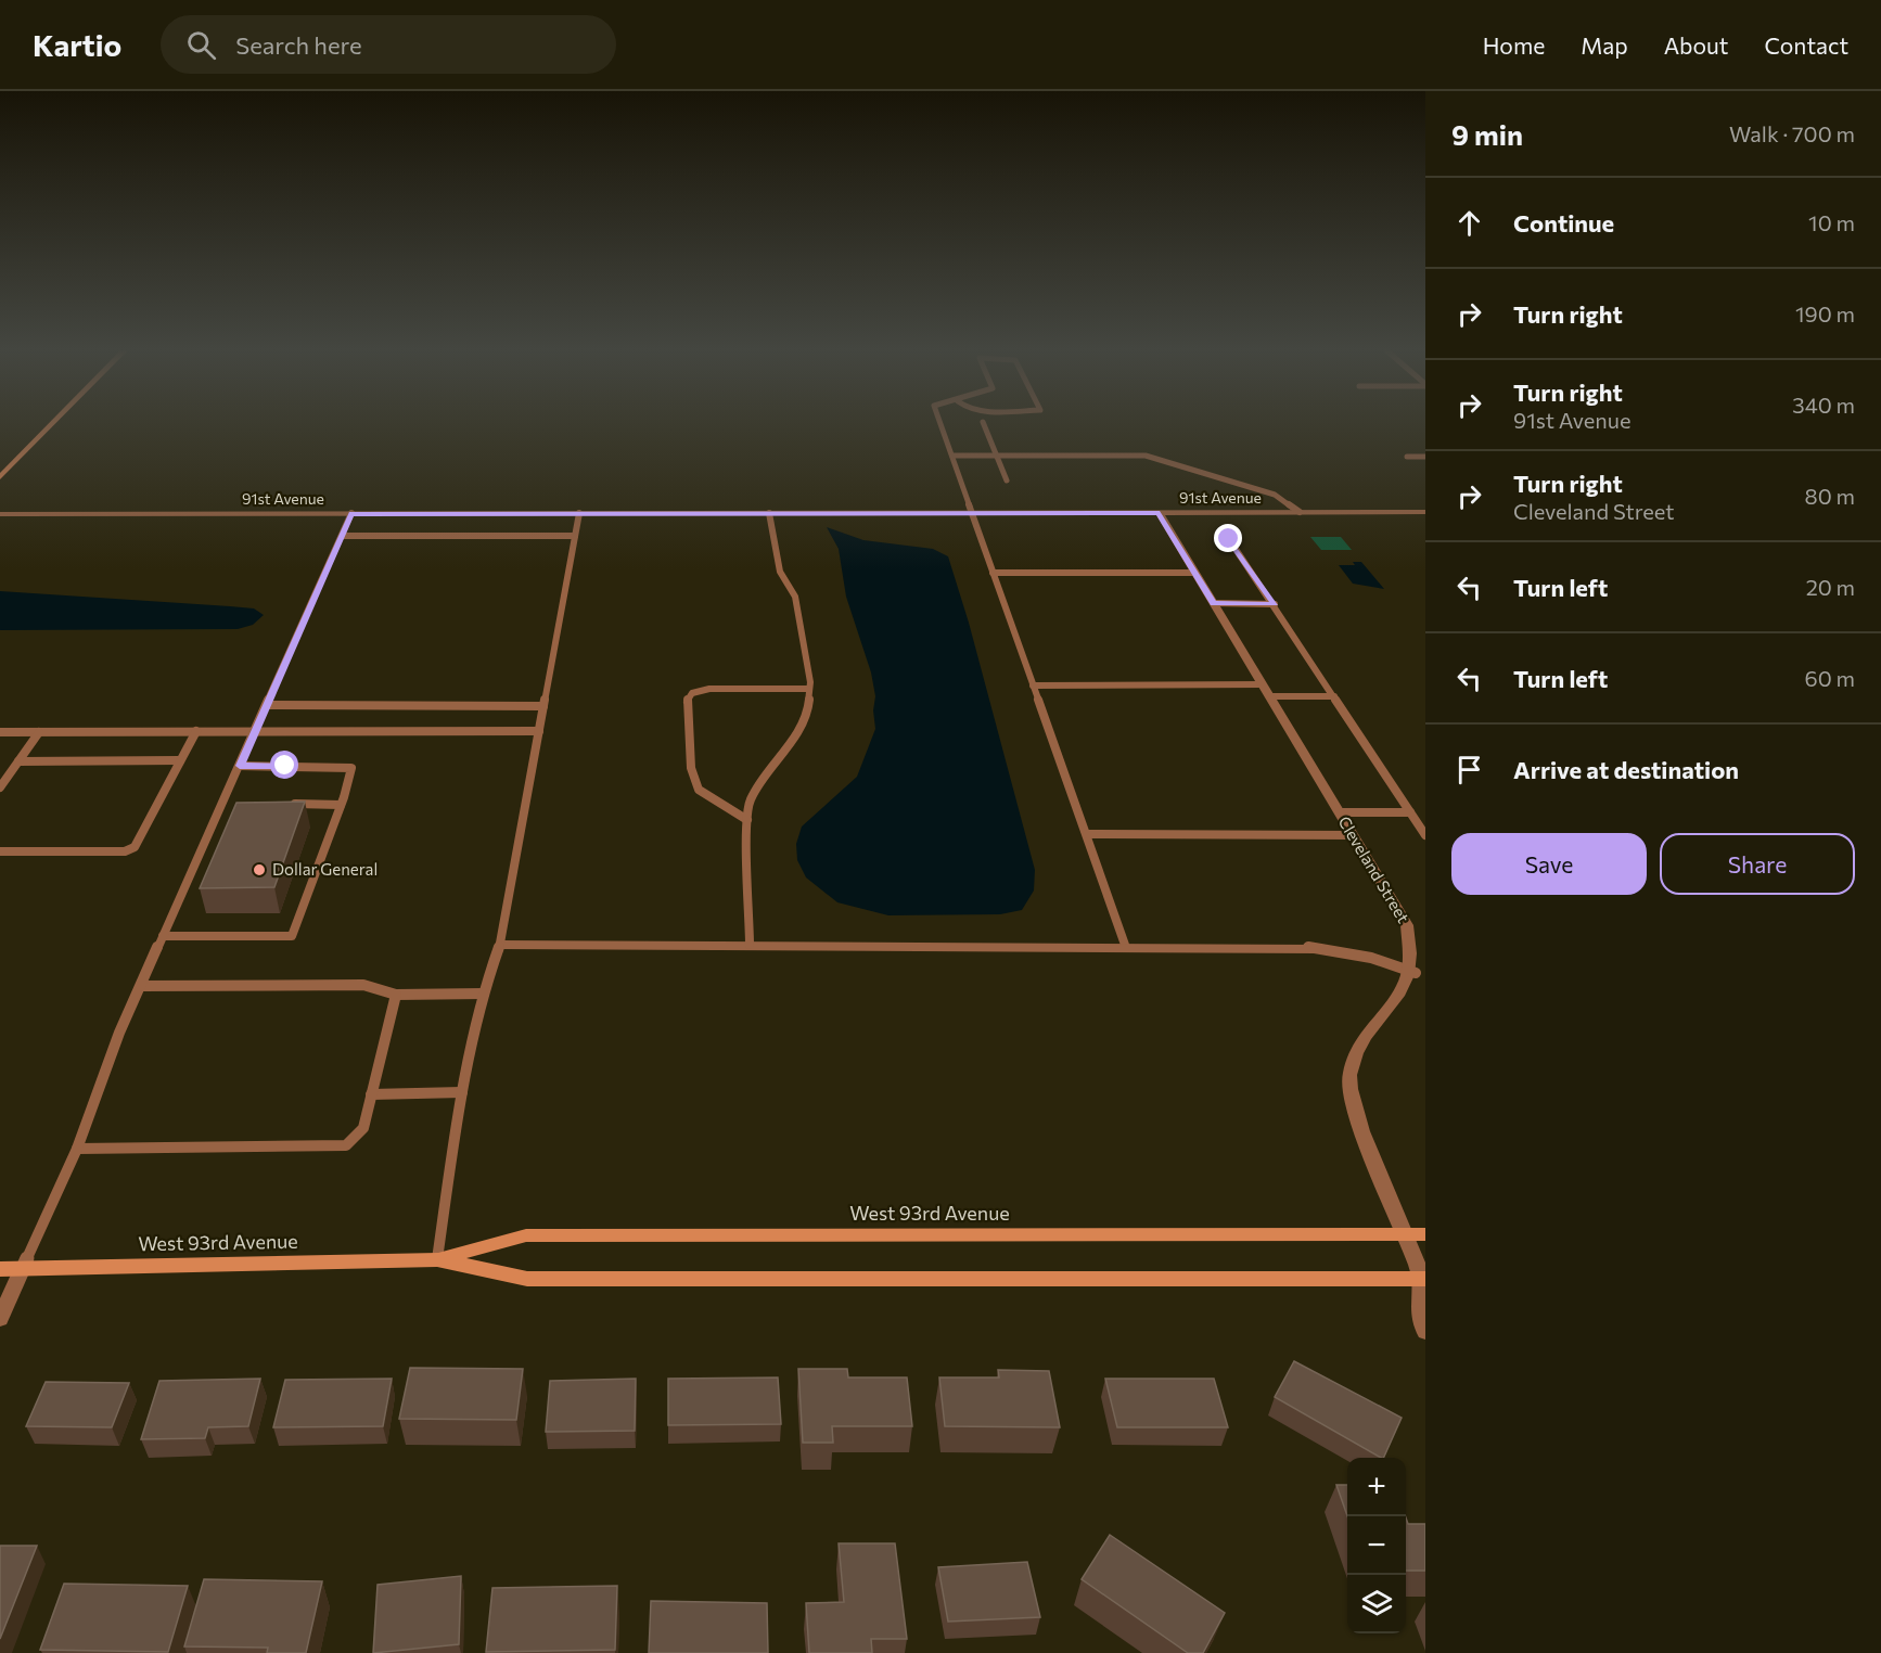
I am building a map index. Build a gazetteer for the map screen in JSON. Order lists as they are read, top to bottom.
{
  "streets": {
    "street": ["91st Avenue", "Cleveland Street", "West 93rd Avenue"]
  },
  "crossings": [
    ["91st Avenue", "Cleveland Street"]
  ],
  "places": ["Dollar General"],
  "page": {
    "header": "Kartio",
    "search": "Search here",
    "nav": [
      "Home",
      "Map",
      "About",
      "Contact"
    ],
    "heading": ["9 min", "Walk · 700 m"],
    "list": [
      ["Continue", "10 m"],
      ["Turn right", "190 m"],
      ["Turn right", "91st Avenue", "340 m"],
      ["Turn right", "Cleveland Street", "80 m"],
      ["Turn left", "20 m"],
      ["Turn left", "60 m"],
      "Arrive at destination"
    ],
    "buttons": ["Save", "Share"],
    "map_buttons": ["+", "−"]
  }
}
